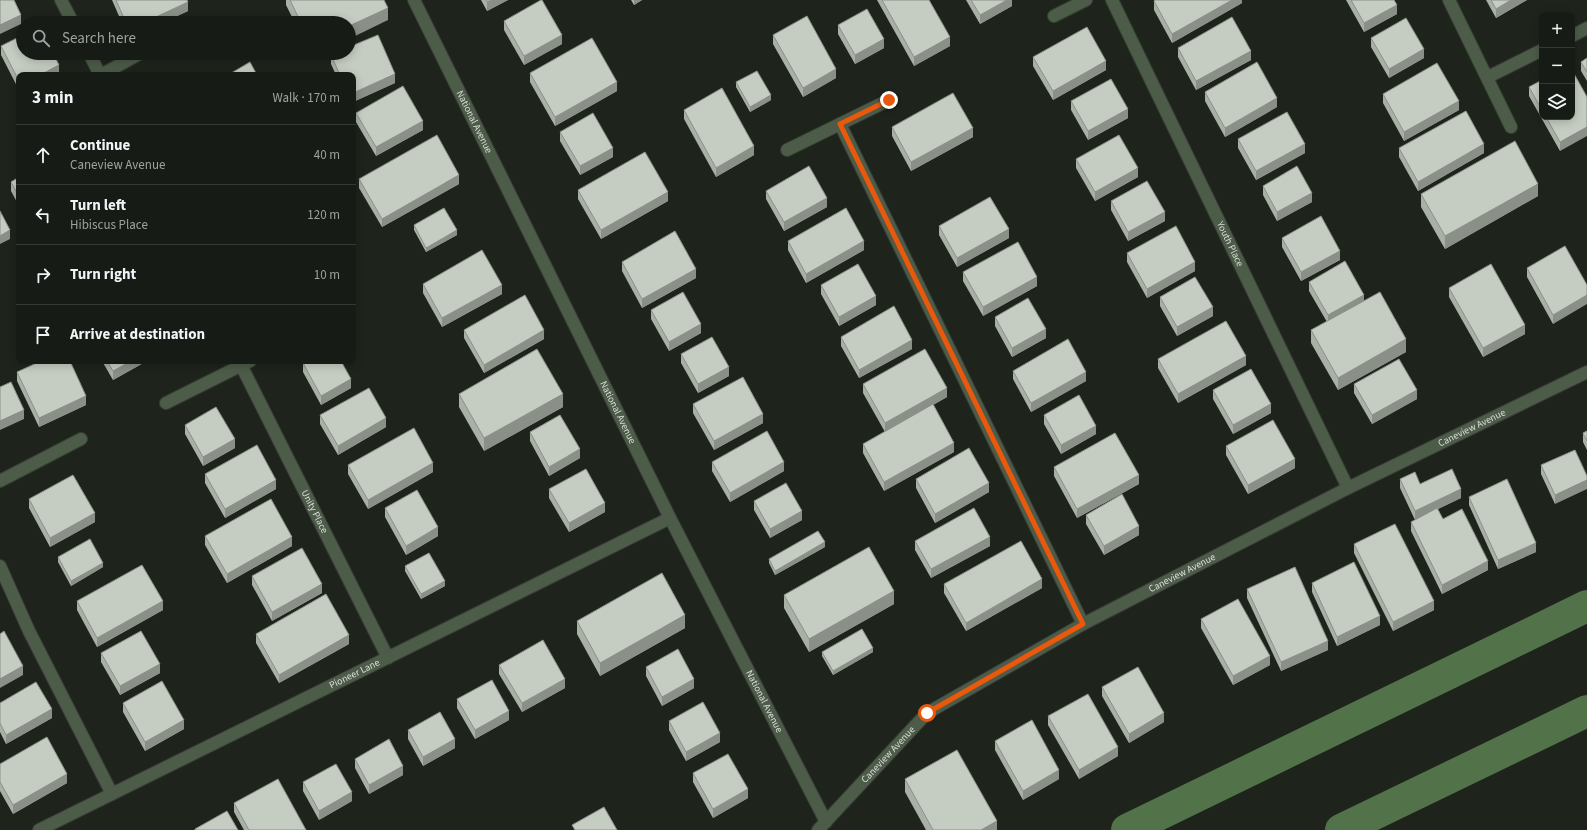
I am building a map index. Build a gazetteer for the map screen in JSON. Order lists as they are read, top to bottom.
{
  "streets": {
    "street": [
      "National Avenue",
      "Youth Place",
      "Caneview Avenue",
      "Unity Place",
      "Pioneer Lane"
    ]
  },
  "crossings": [
    ["National Avenue", "Caneview Avenue"],
    ["National Avenue", "Pioneer Lane"],
    ["Youth Place", "Caneview Avenue"],
    ["Unity Place", "Pioneer Lane"]
  ],
  "page": {
    "map_buttons": ["+", "−"],
    "search": "Search here",
    "heading": ["3 min", "Walk · 170 m"],
    "list": [
      ["Continue", "Caneview Avenue", "40 m"],
      ["Turn left", "Hibiscus Place", "120 m"],
      ["Turn right", "10 m"],
      "Arrive at destination"
    ]
  }
}
